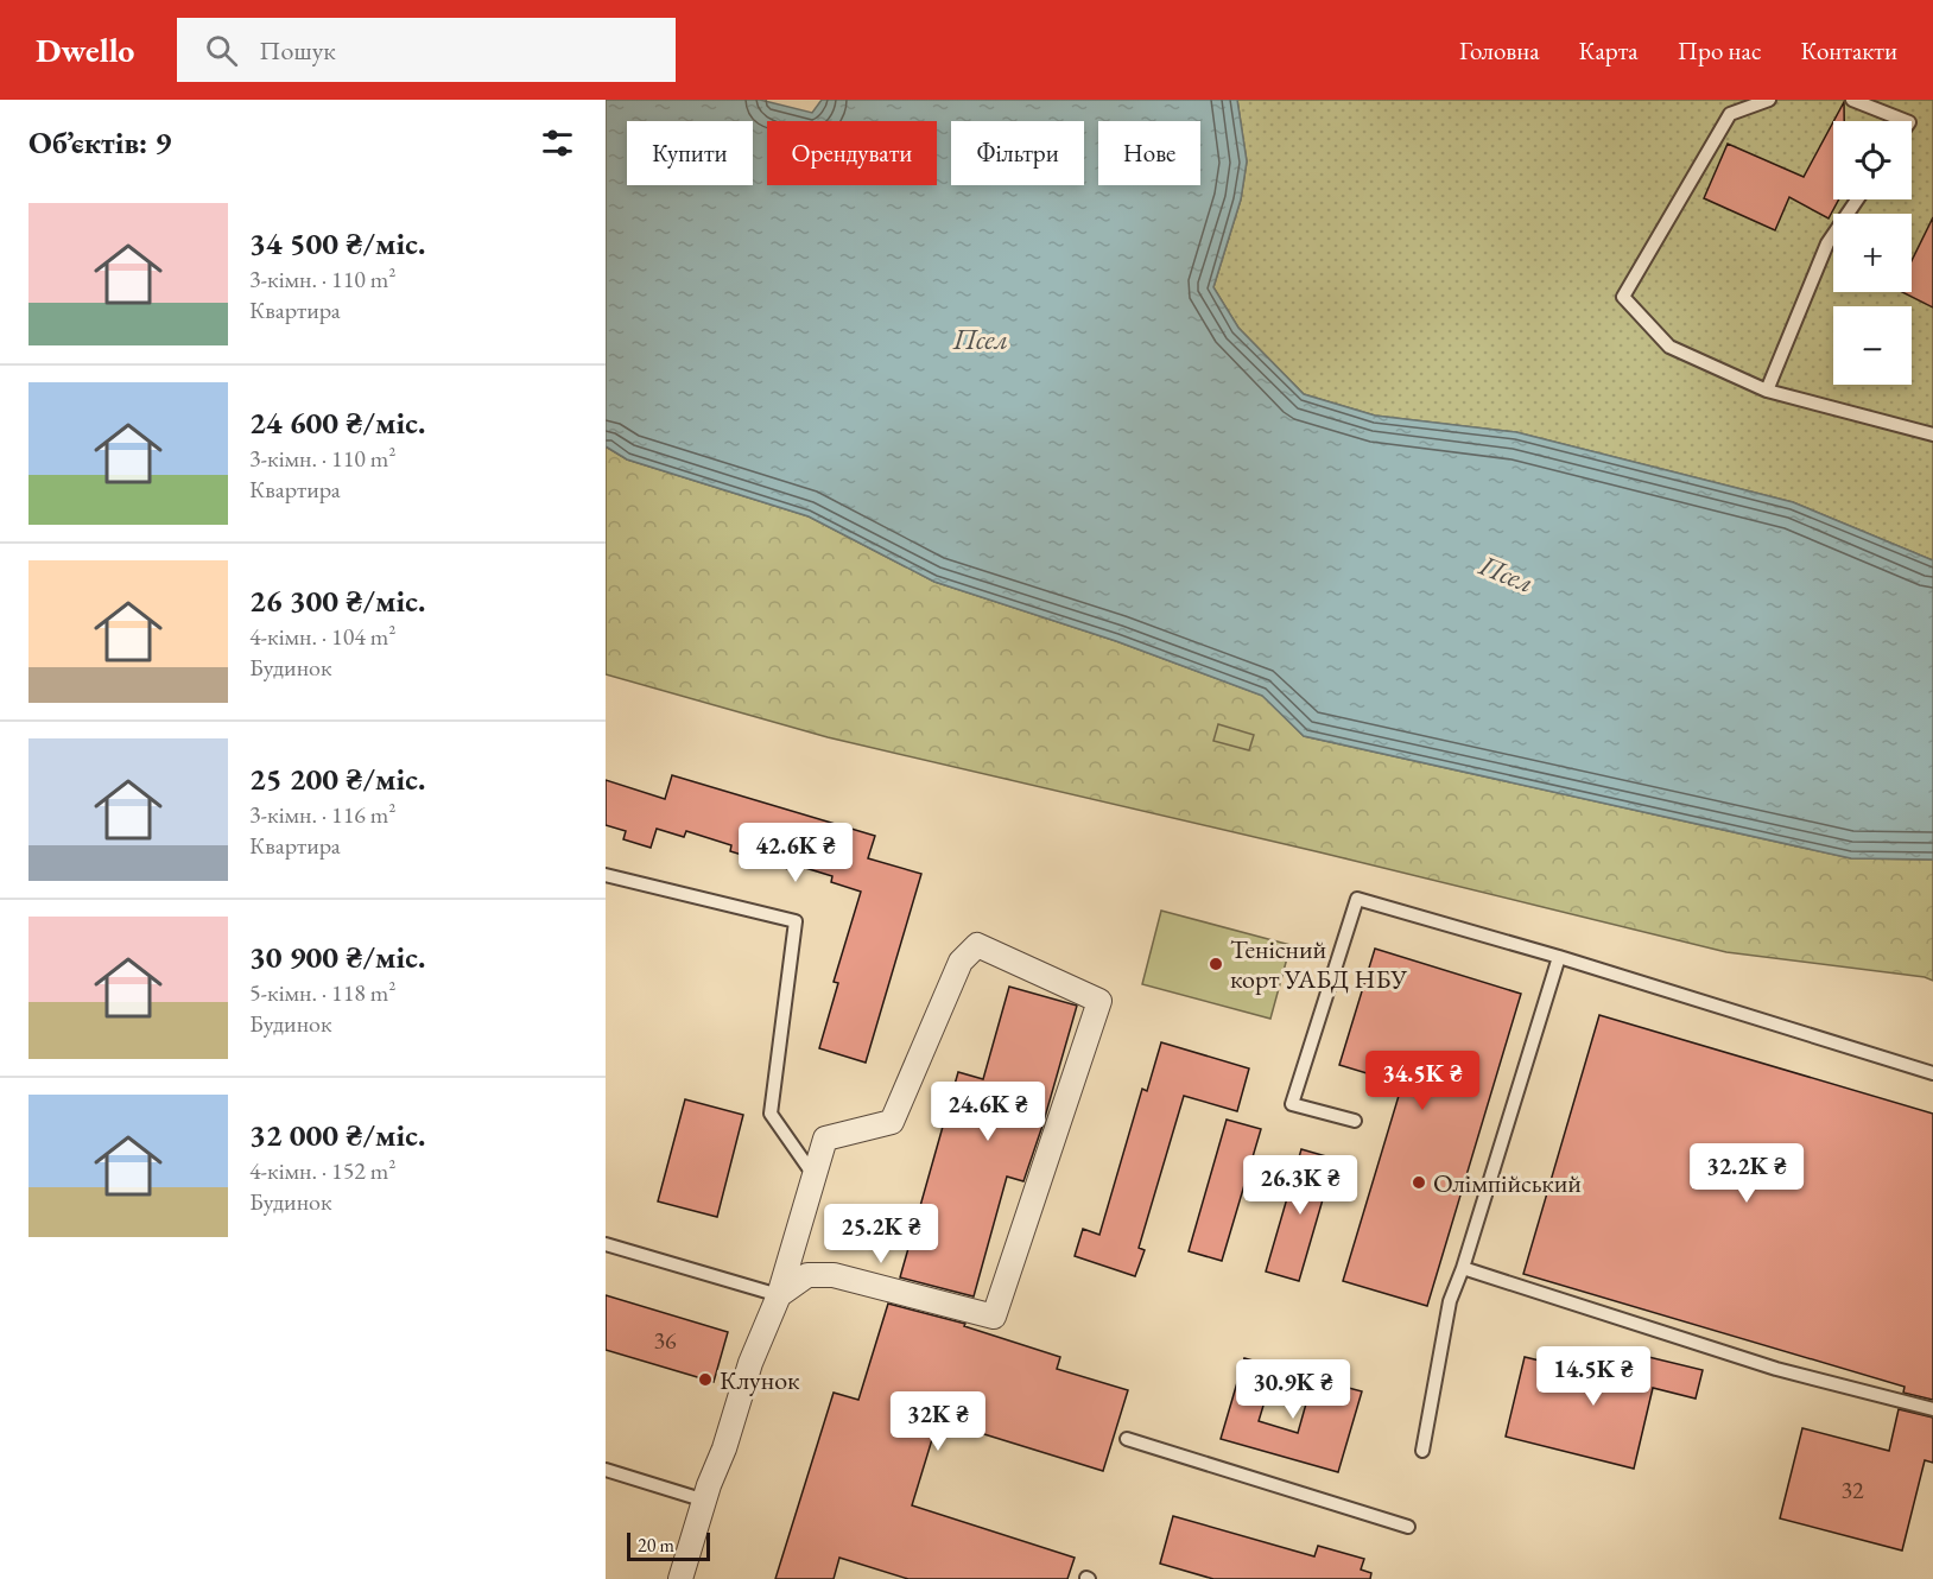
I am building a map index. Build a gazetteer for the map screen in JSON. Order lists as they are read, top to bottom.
{
  "water": ["Псел"],
  "places": ["Тенісний корт УАБД НБУ", "Олімпійський", "Клунок"],
  "house_numbers": ["36", "32"],
  "scale_bar": "20 m",
  "page": {
    "header": "Dwello",
    "search": "Пошук",
    "nav": [
      "Головна",
      "Карта",
      "Про нас",
      "Контакти"
    ],
    "heading": "Об’єктів: 9",
    "map_buttons": ["+", "−"],
    "chip": [
      "Купити",
      "Орендувати",
      "Фільтри",
      "Нове"
    ],
    "list": [
      {
        "name": "34 500 ₴/міс.",
        "note": "3-кімн. · 110 m² · Квартира"
      },
      {
        "name": "24 600 ₴/міс.",
        "note": "3-кімн. · 110 m² · Квартира"
      },
      {
        "name": "26 300 ₴/міс.",
        "note": "4-кімн. · 104 m² · Будинок"
      },
      {
        "name": "25 200 ₴/міс.",
        "note": "3-кімн. · 116 m² · Квартира"
      },
      {
        "name": "30 900 ₴/міс.",
        "note": "5-кімн. · 118 m² · Будинок"
      },
      {
        "name": "32 000 ₴/міс.",
        "note": "4-кімн. · 152 m² · Будинок"
      }
    ],
    "price": [
      "42.6K ₴",
      "34.5K ₴",
      "24.6K ₴",
      "32.2K ₴",
      "26.3K ₴",
      "25.2K ₴",
      "14.5K ₴",
      "30.9K ₴",
      "32K ₴"
    ],
    "scale": "20 m"
  }
}
